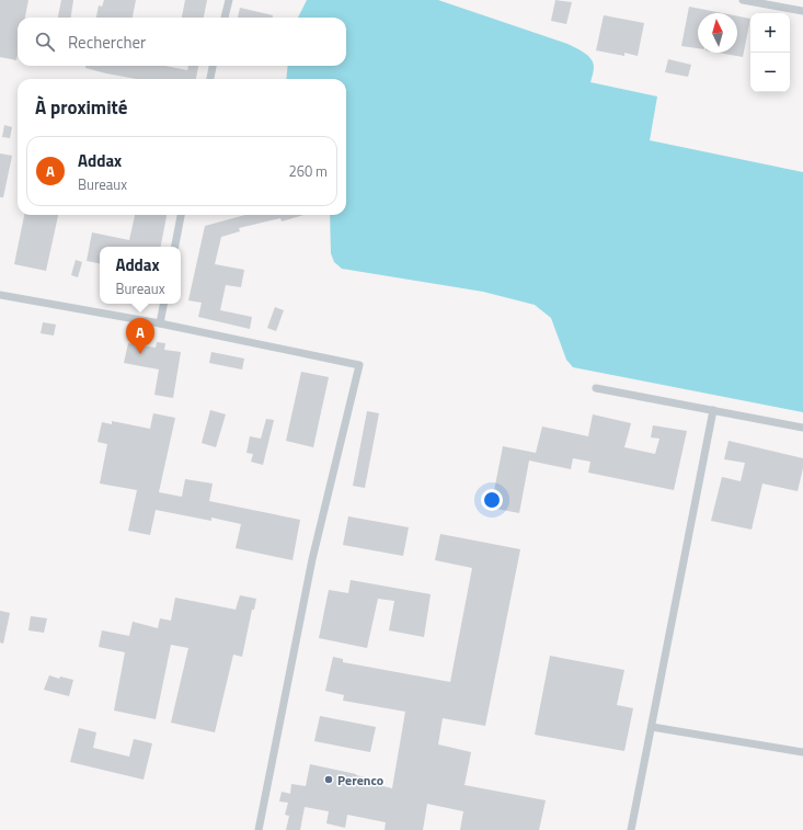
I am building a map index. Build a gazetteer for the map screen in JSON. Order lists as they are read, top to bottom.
{
  "places": ["Perenco"],
  "north": "top",
  "page": {
    "map_buttons": ["+", "−"],
    "search": "Rechercher",
    "heading": "À proximité",
    "list": [
      {
        "mark": "A",
        "name": "Addax",
        "note": "Bureaux",
        "value": "260 m"
      }
    ],
    "popup": ["Addax", "Bureaux"],
    "pins": "A"
  }
}
